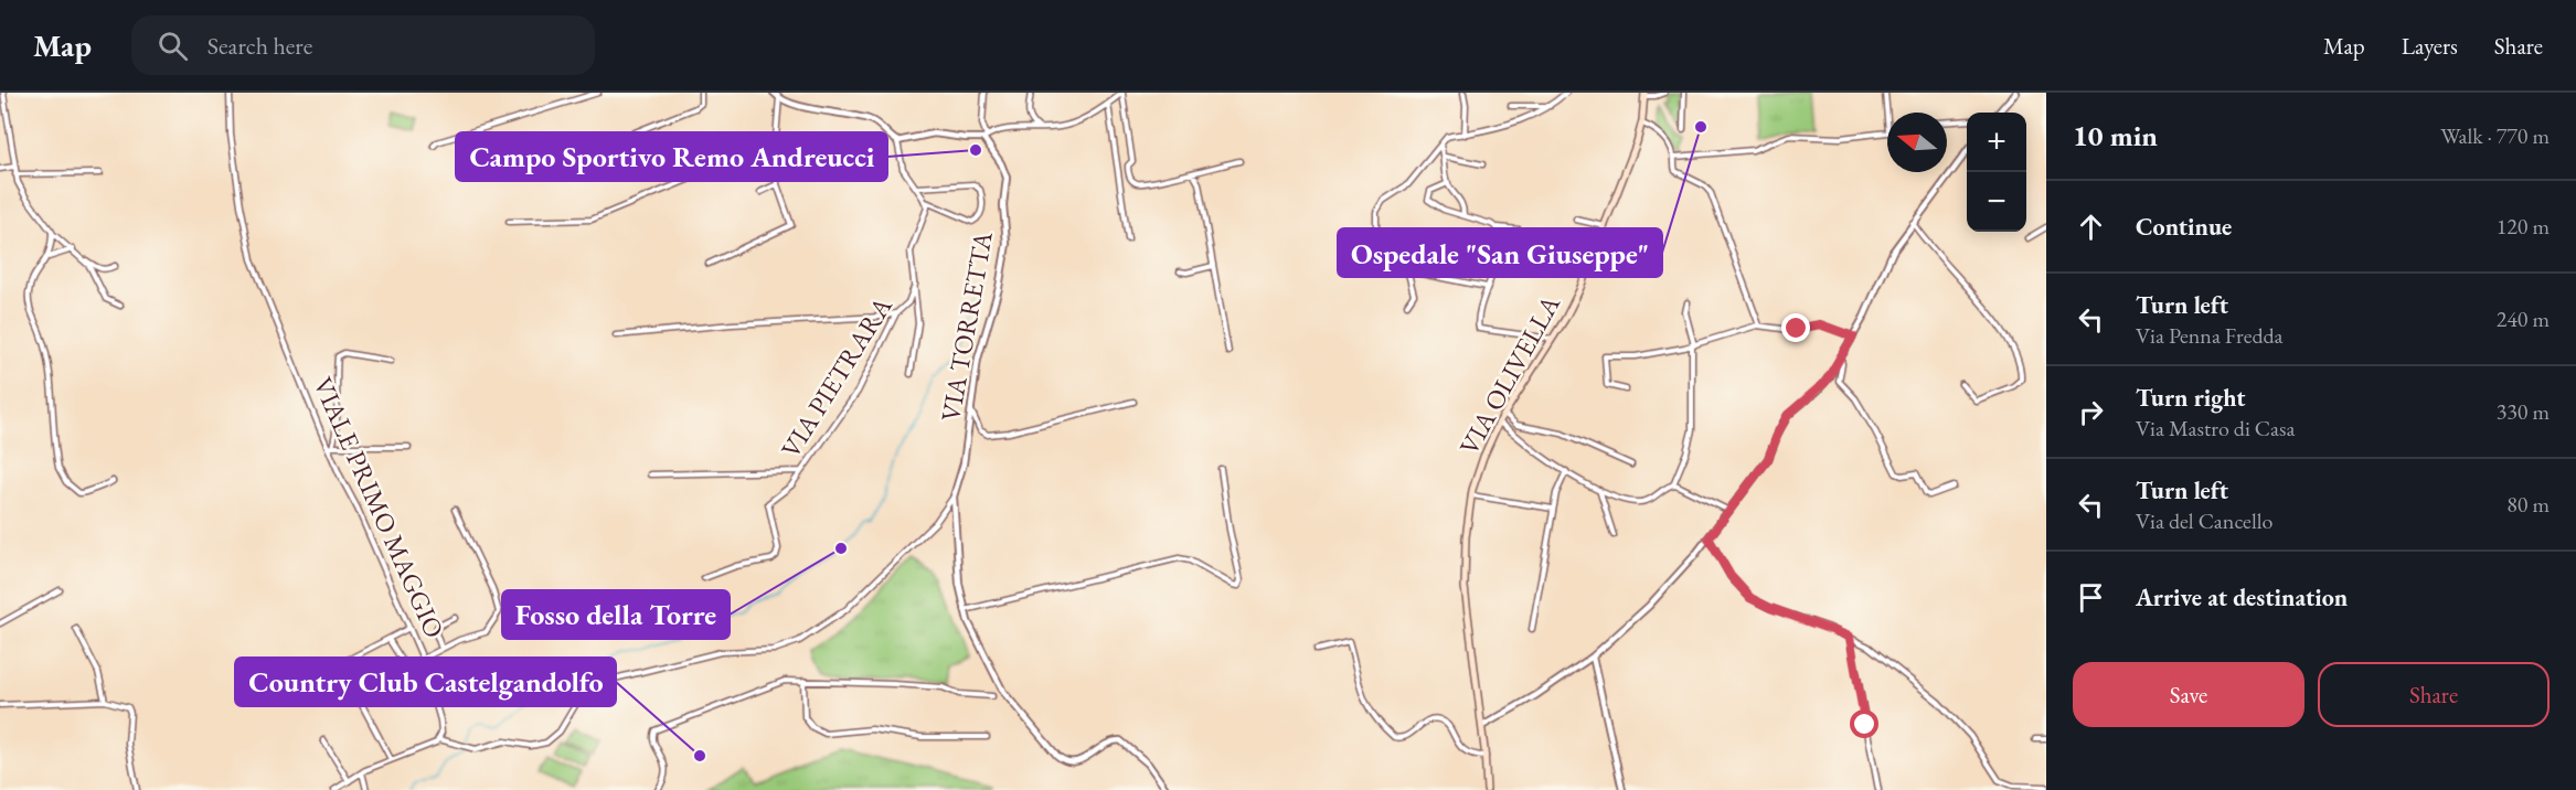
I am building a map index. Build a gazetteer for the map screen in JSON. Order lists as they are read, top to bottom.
{
  "streets": {
    "main road": ["VIA OLIVELLA"],
    "street": ["VIA TORRETTA", "VIA PIETRARA", "VIALE PRIMO MAGGIO"]
  },
  "places": [
    "Ospedale \"San Giuseppe\"",
    "Campo Sportivo Remo Andreucci",
    "Fosso della Torre",
    "Country Club Castelgandolfo"
  ],
  "north": "left",
  "page": {
    "header": "Map",
    "search": "Search here",
    "nav": ["Map", "Layers", "Share"],
    "heading": ["10 min", "Walk · 770 m"],
    "map_buttons": ["+", "−"],
    "list": [
      ["Continue", "120 m"],
      ["Turn left", "Via Penna Fredda", "240 m"],
      ["Turn right", "Via Mastro di Casa", "330 m"],
      ["Turn left", "Via del Cancello", "80 m"],
      "Arrive at destination"
    ],
    "buttons": ["Save", "Share"]
  }
}
